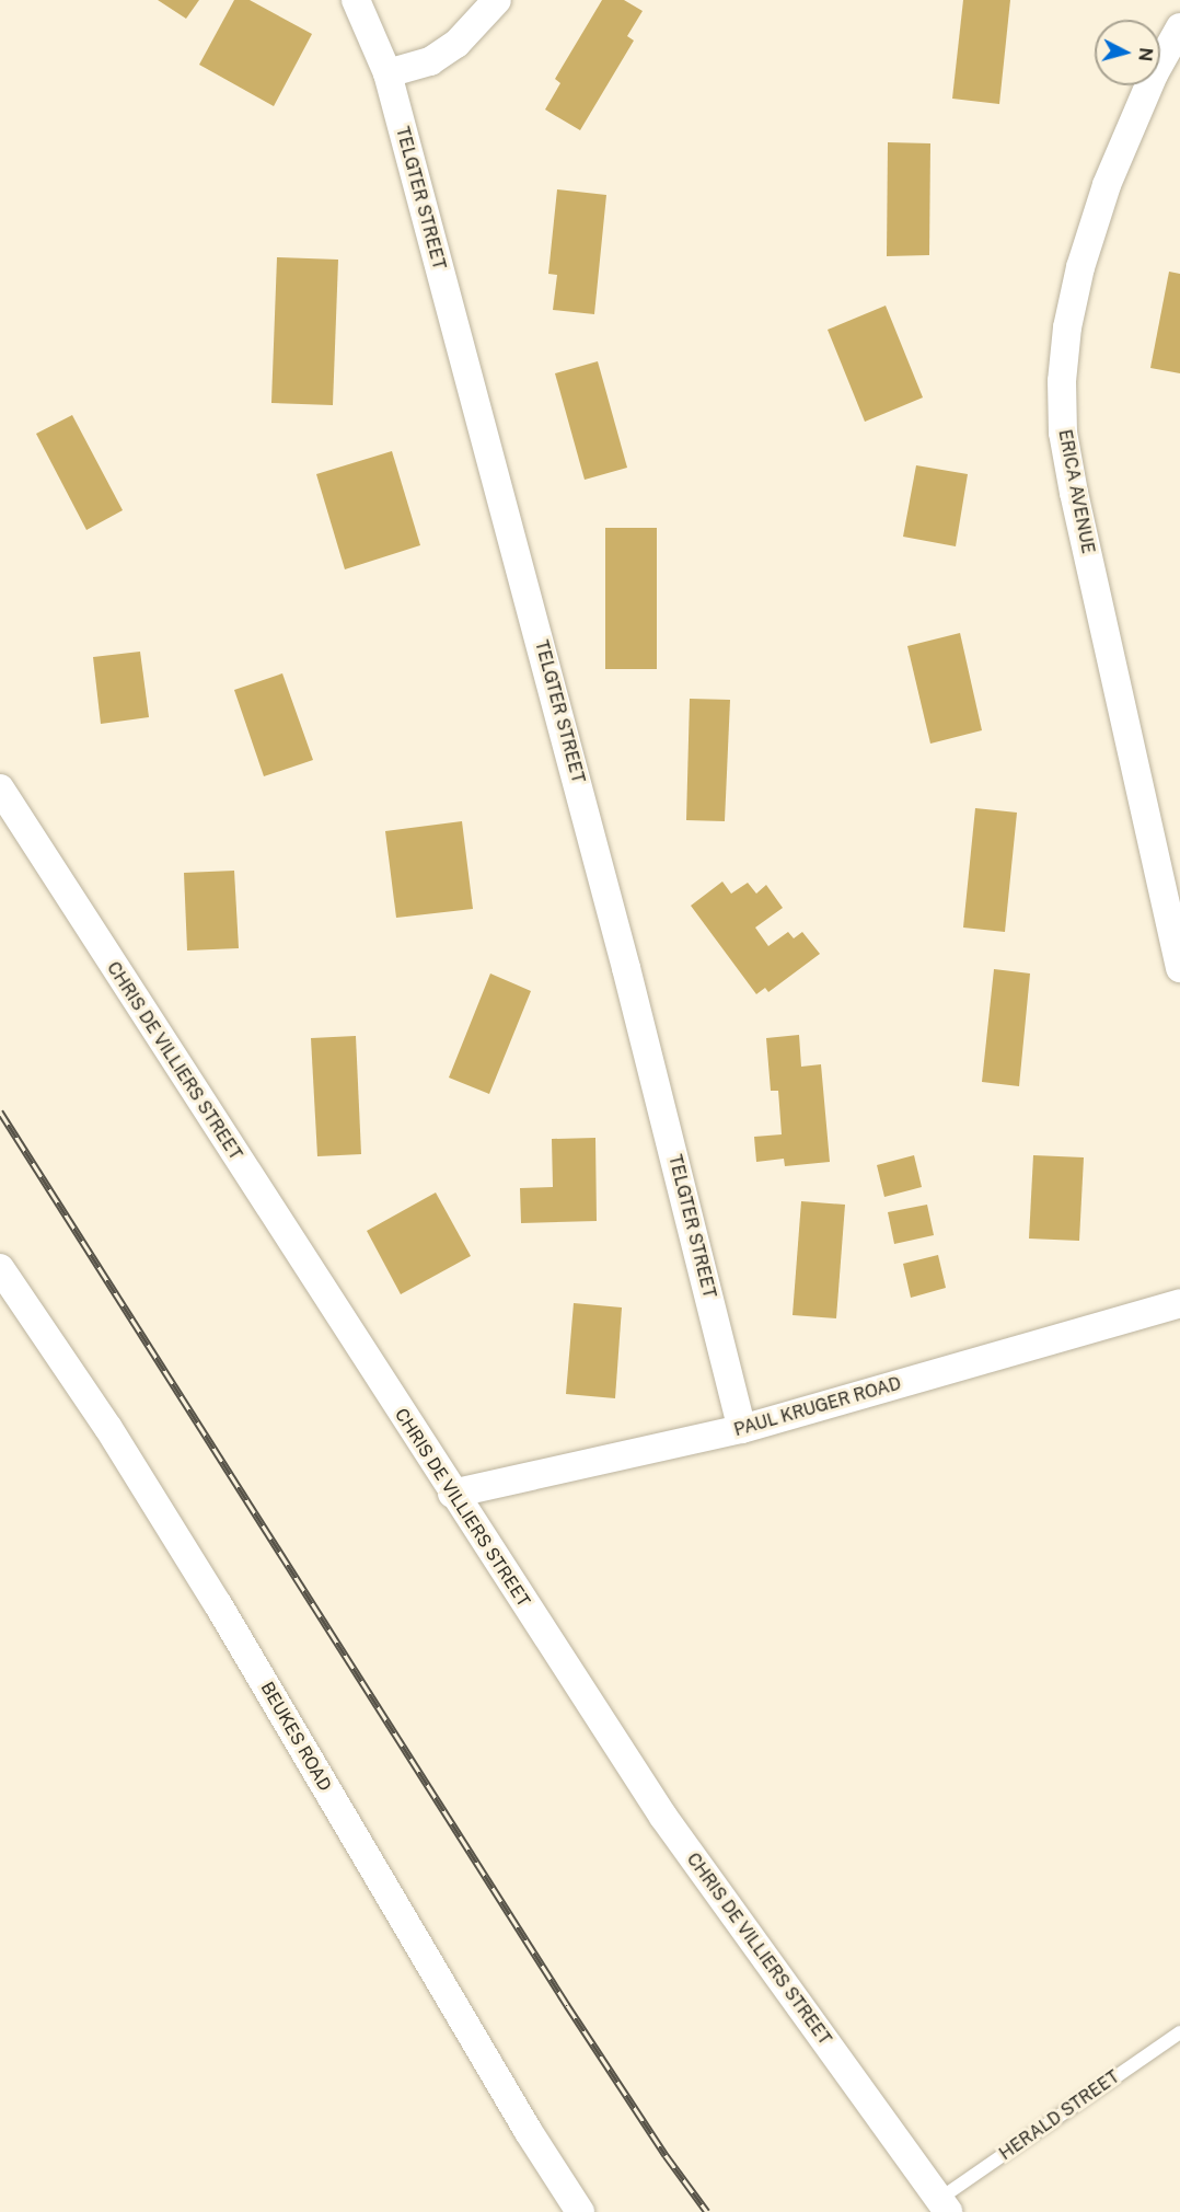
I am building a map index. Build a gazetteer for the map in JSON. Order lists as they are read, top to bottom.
{
  "streets": {
    "street": [
      "TELGTER STREET",
      "ERICA AVENUE",
      "CHRIS DE VILLIERS STREET",
      "PAUL KRUGER ROAD",
      "BEUKES ROAD"
    ],
    "lane": ["HERALD STREET"]
  },
  "crossings": [
    ["TELGTER STREET", "PAUL KRUGER ROAD"],
    ["CHRIS DE VILLIERS STREET", "PAUL KRUGER ROAD"],
    ["CHRIS DE VILLIERS STREET", "HERALD STREET"]
  ],
  "north": "right"
}
